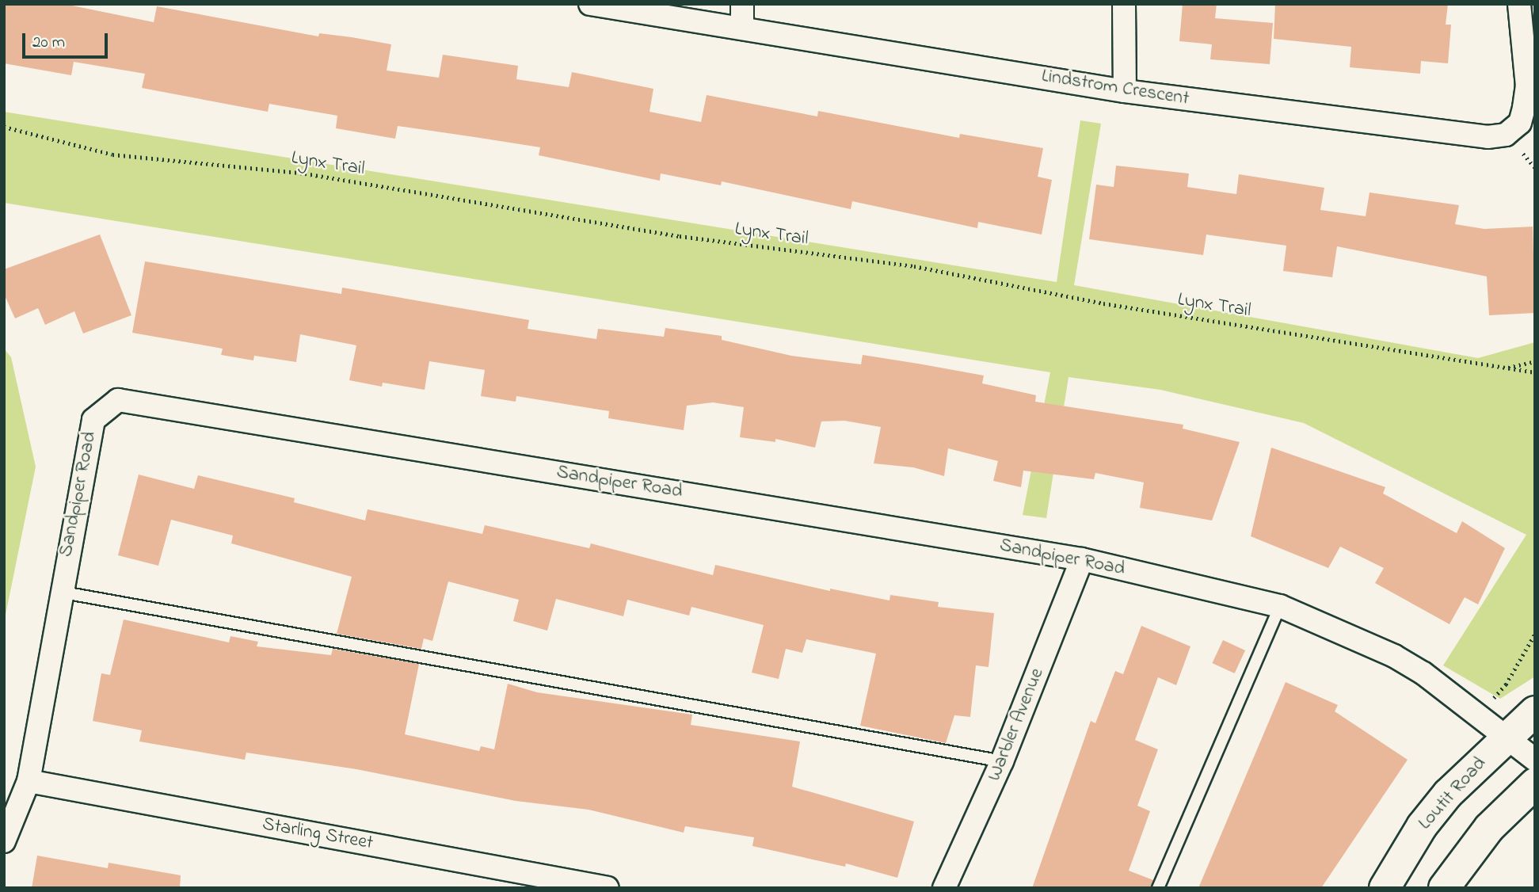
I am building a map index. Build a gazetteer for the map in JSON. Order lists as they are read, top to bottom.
{
  "streets": {
    "street": [
      "Lindstrom Crescent",
      "Sandpiper Road",
      "Warbler Avenue",
      "Loutit Road",
      "Starling Street"
    ],
    "path": ["Lynx Trail"]
  },
  "crossings": [
    ["Sandpiper Road", "Warbler Avenue"],
    ["Sandpiper Road", "Loutit Road"],
    ["Sandpiper Road", "Starling Street"]
  ],
  "scale_bar": "20 m"
}
